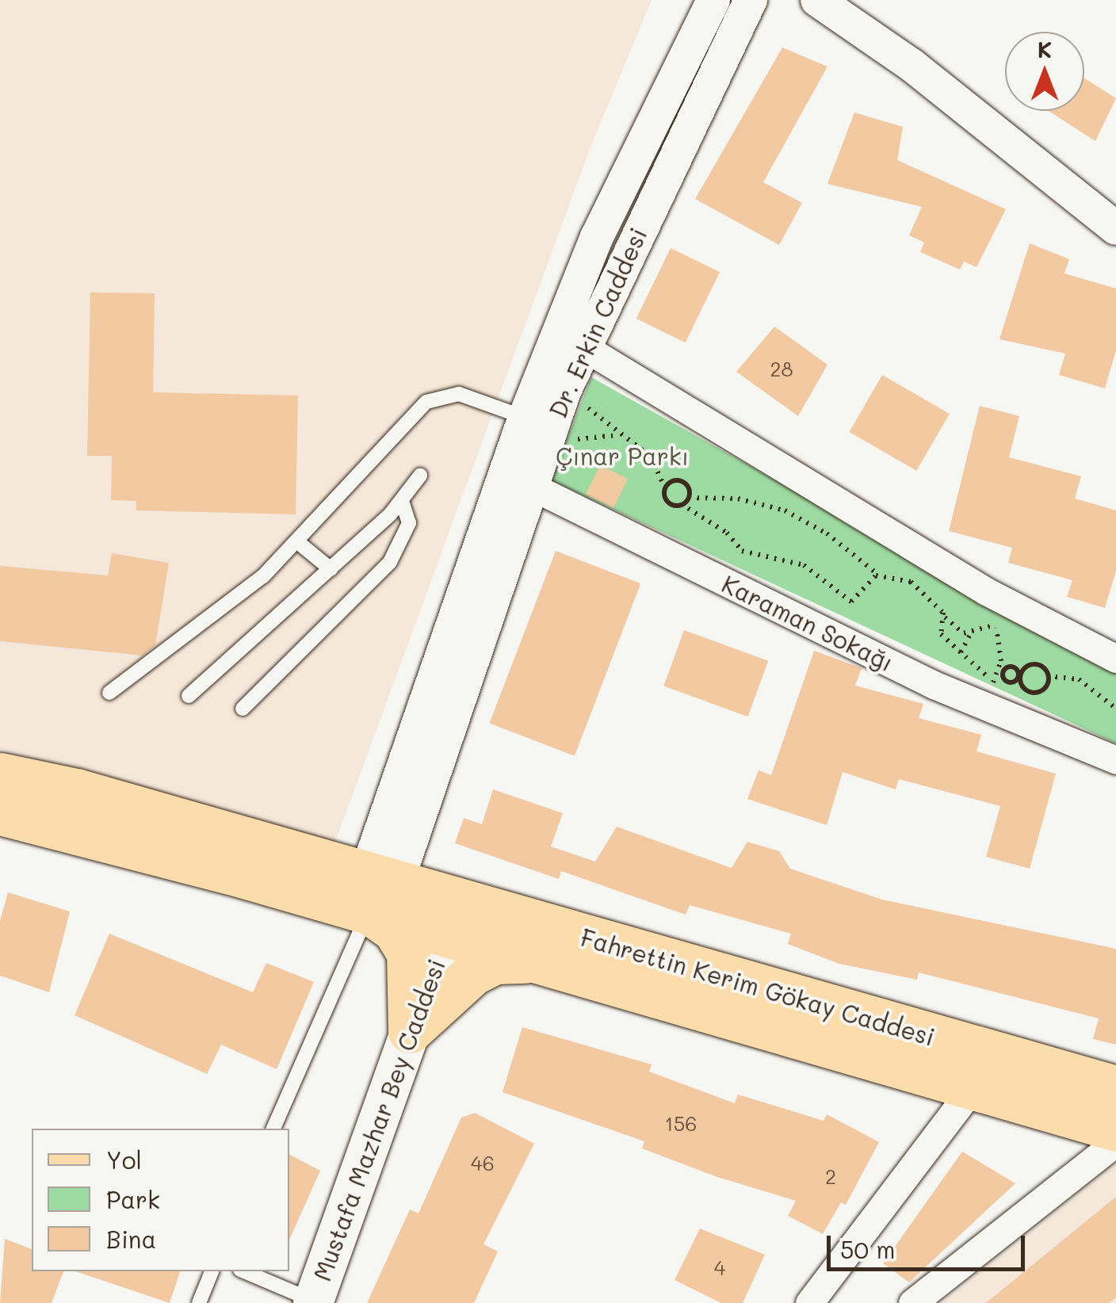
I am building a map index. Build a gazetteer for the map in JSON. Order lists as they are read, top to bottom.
{
  "streets": {
    "main road": ["Fahrettin Kerim Gökay Caddesi", "Mustafa Mazhar Bey Caddesi"],
    "street": ["Dr. Erkin Caddesi", "Karaman Sokağı"]
  },
  "crossings": [
    ["Dr. Erkin Caddesi", "Karaman Sokağı"],
    ["Dr. Erkin Caddesi", "Fahrettin Kerim Gökay Caddesi"],
    ["Fahrettin Kerim Gökay Caddesi", "Mustafa Mazhar Bey Caddesi"]
  ],
  "parks": ["Çınar Parkı"],
  "house_numbers": [
    "28",
    "156",
    "46",
    "2",
    "4"
  ],
  "legend": ["Yol", "Park", "Bina"],
  "scale_bar": "50 m",
  "north": "top"
}
